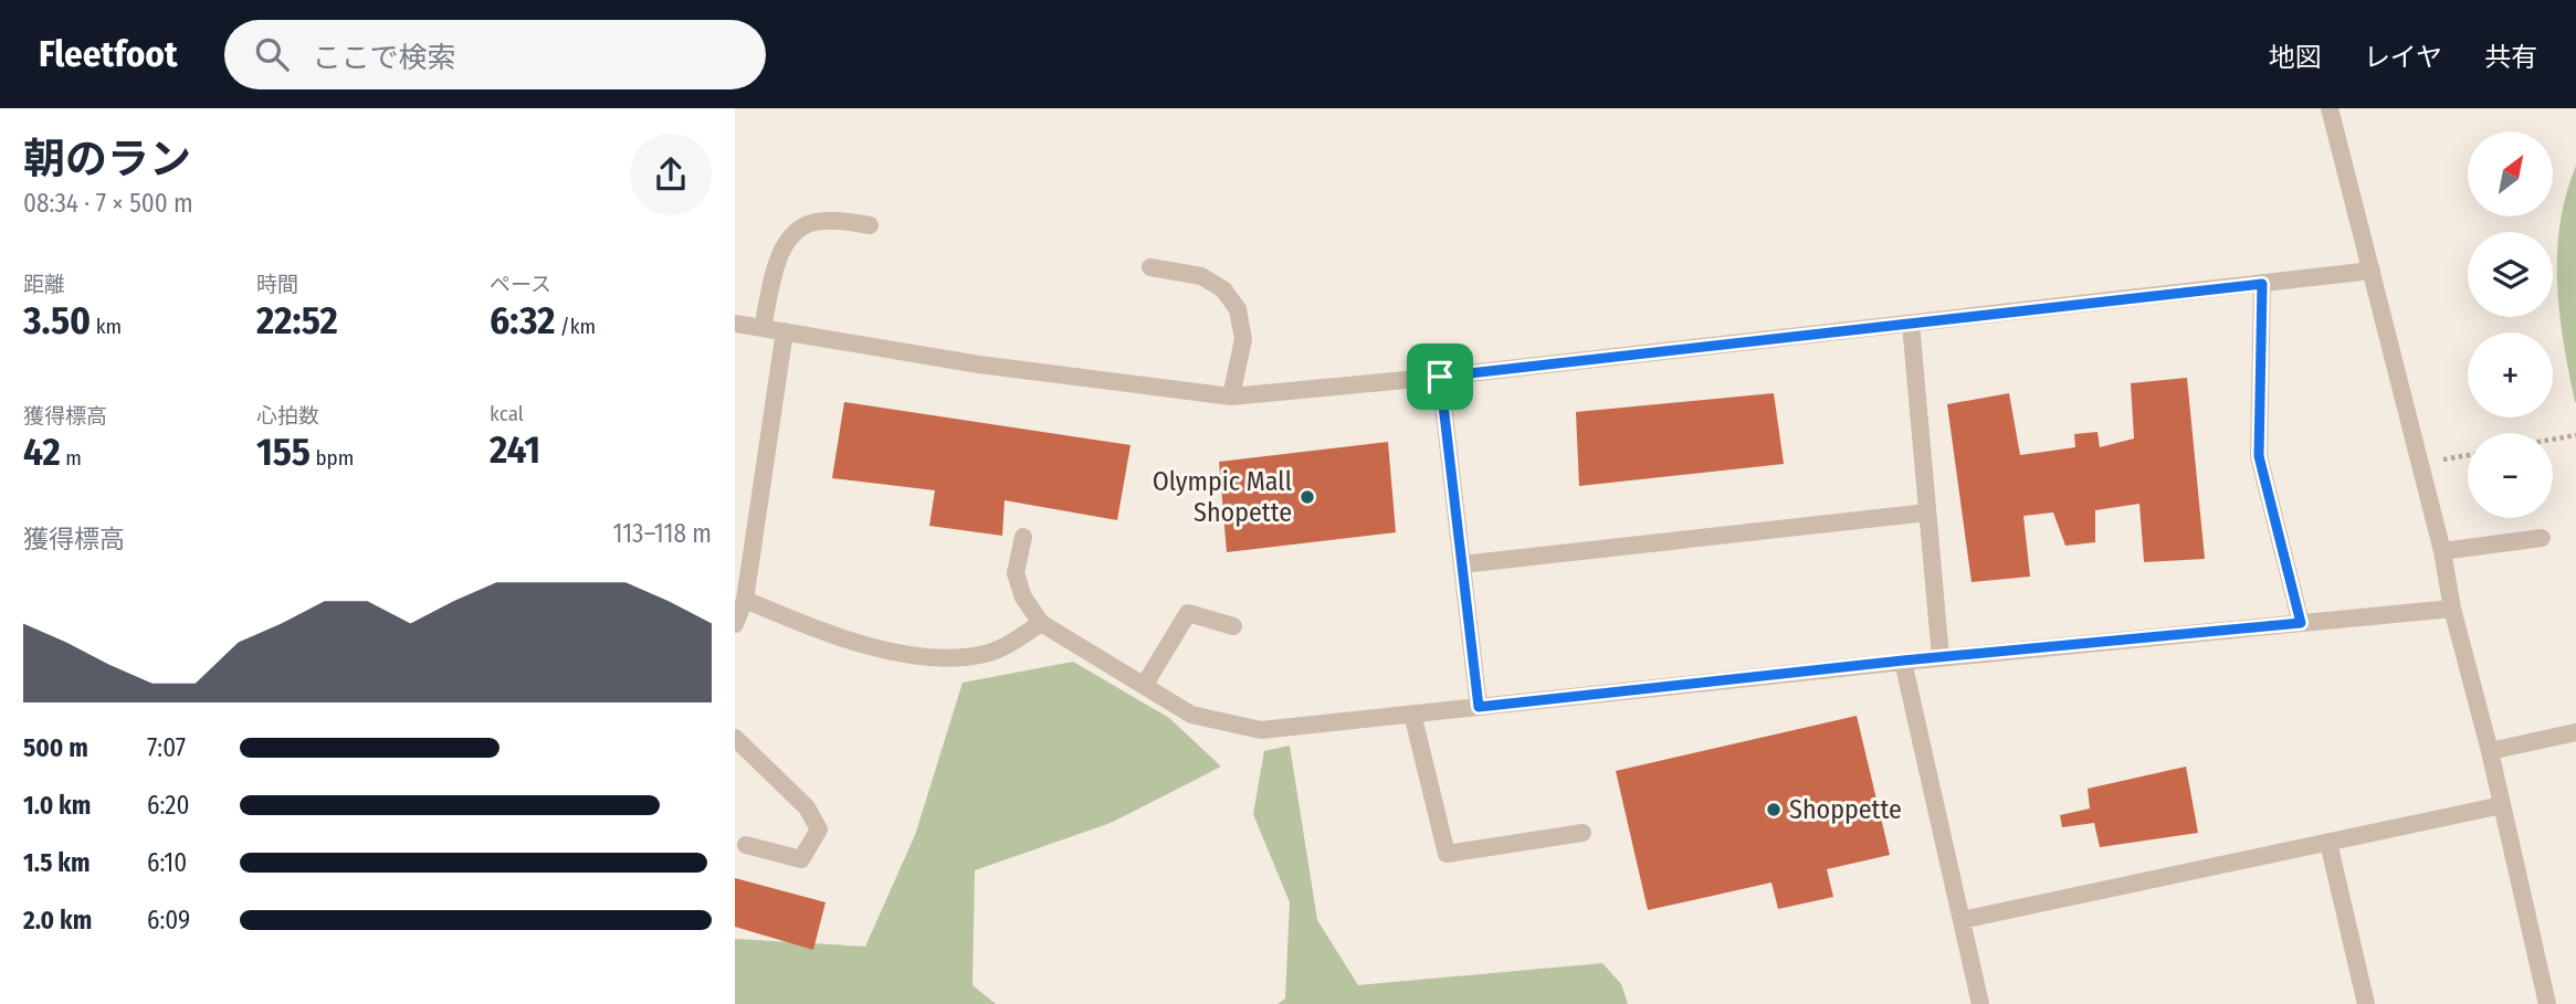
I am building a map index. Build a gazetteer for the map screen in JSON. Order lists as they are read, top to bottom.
{
  "places": ["Olympic Mall Shopette", "Shoppette"],
  "north": "top right",
  "page": {
    "header": "Fleetfoot",
    "search": "ここで検索",
    "nav": ["地図", "レイヤ", "共有"],
    "heading": ["朝のラン", "08:34 · 7 × 500 m"],
    "map_buttons": ["+", "−"],
    "stats": [
      ["距離", "3.50 km"],
      ["時間", "22:52"],
      ["ペース", "6:32 /km"],
      ["獲得標高", "42 m"],
      ["心拍数", "155 bpm"],
      ["kcal", "241"]
    ],
    "chart": ["獲得標高", "113–118 m"],
    "list": [
      {
        "name": "500 m",
        "note": "7:07"
      },
      {
        "name": "1.0 km",
        "note": "6:20"
      },
      {
        "name": "1.5 km",
        "note": "6:10"
      },
      {
        "name": "2.0 km",
        "note": "6:09"
      }
    ]
  }
}
